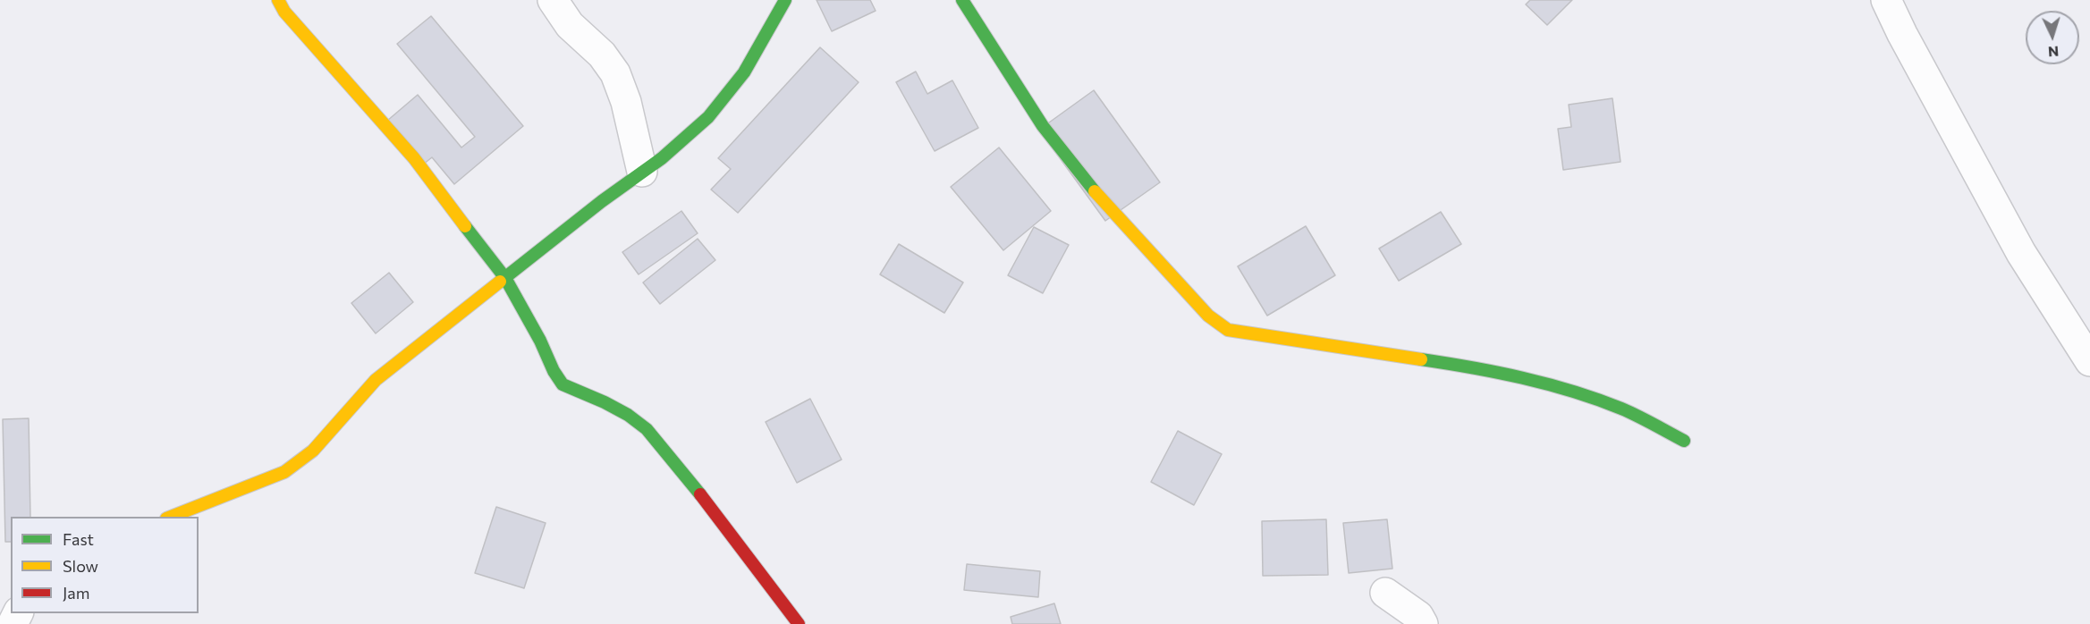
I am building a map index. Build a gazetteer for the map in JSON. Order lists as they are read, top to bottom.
{
  "legend": ["Fast", "Slow", "Jam"],
  "north": "bottom"
}
